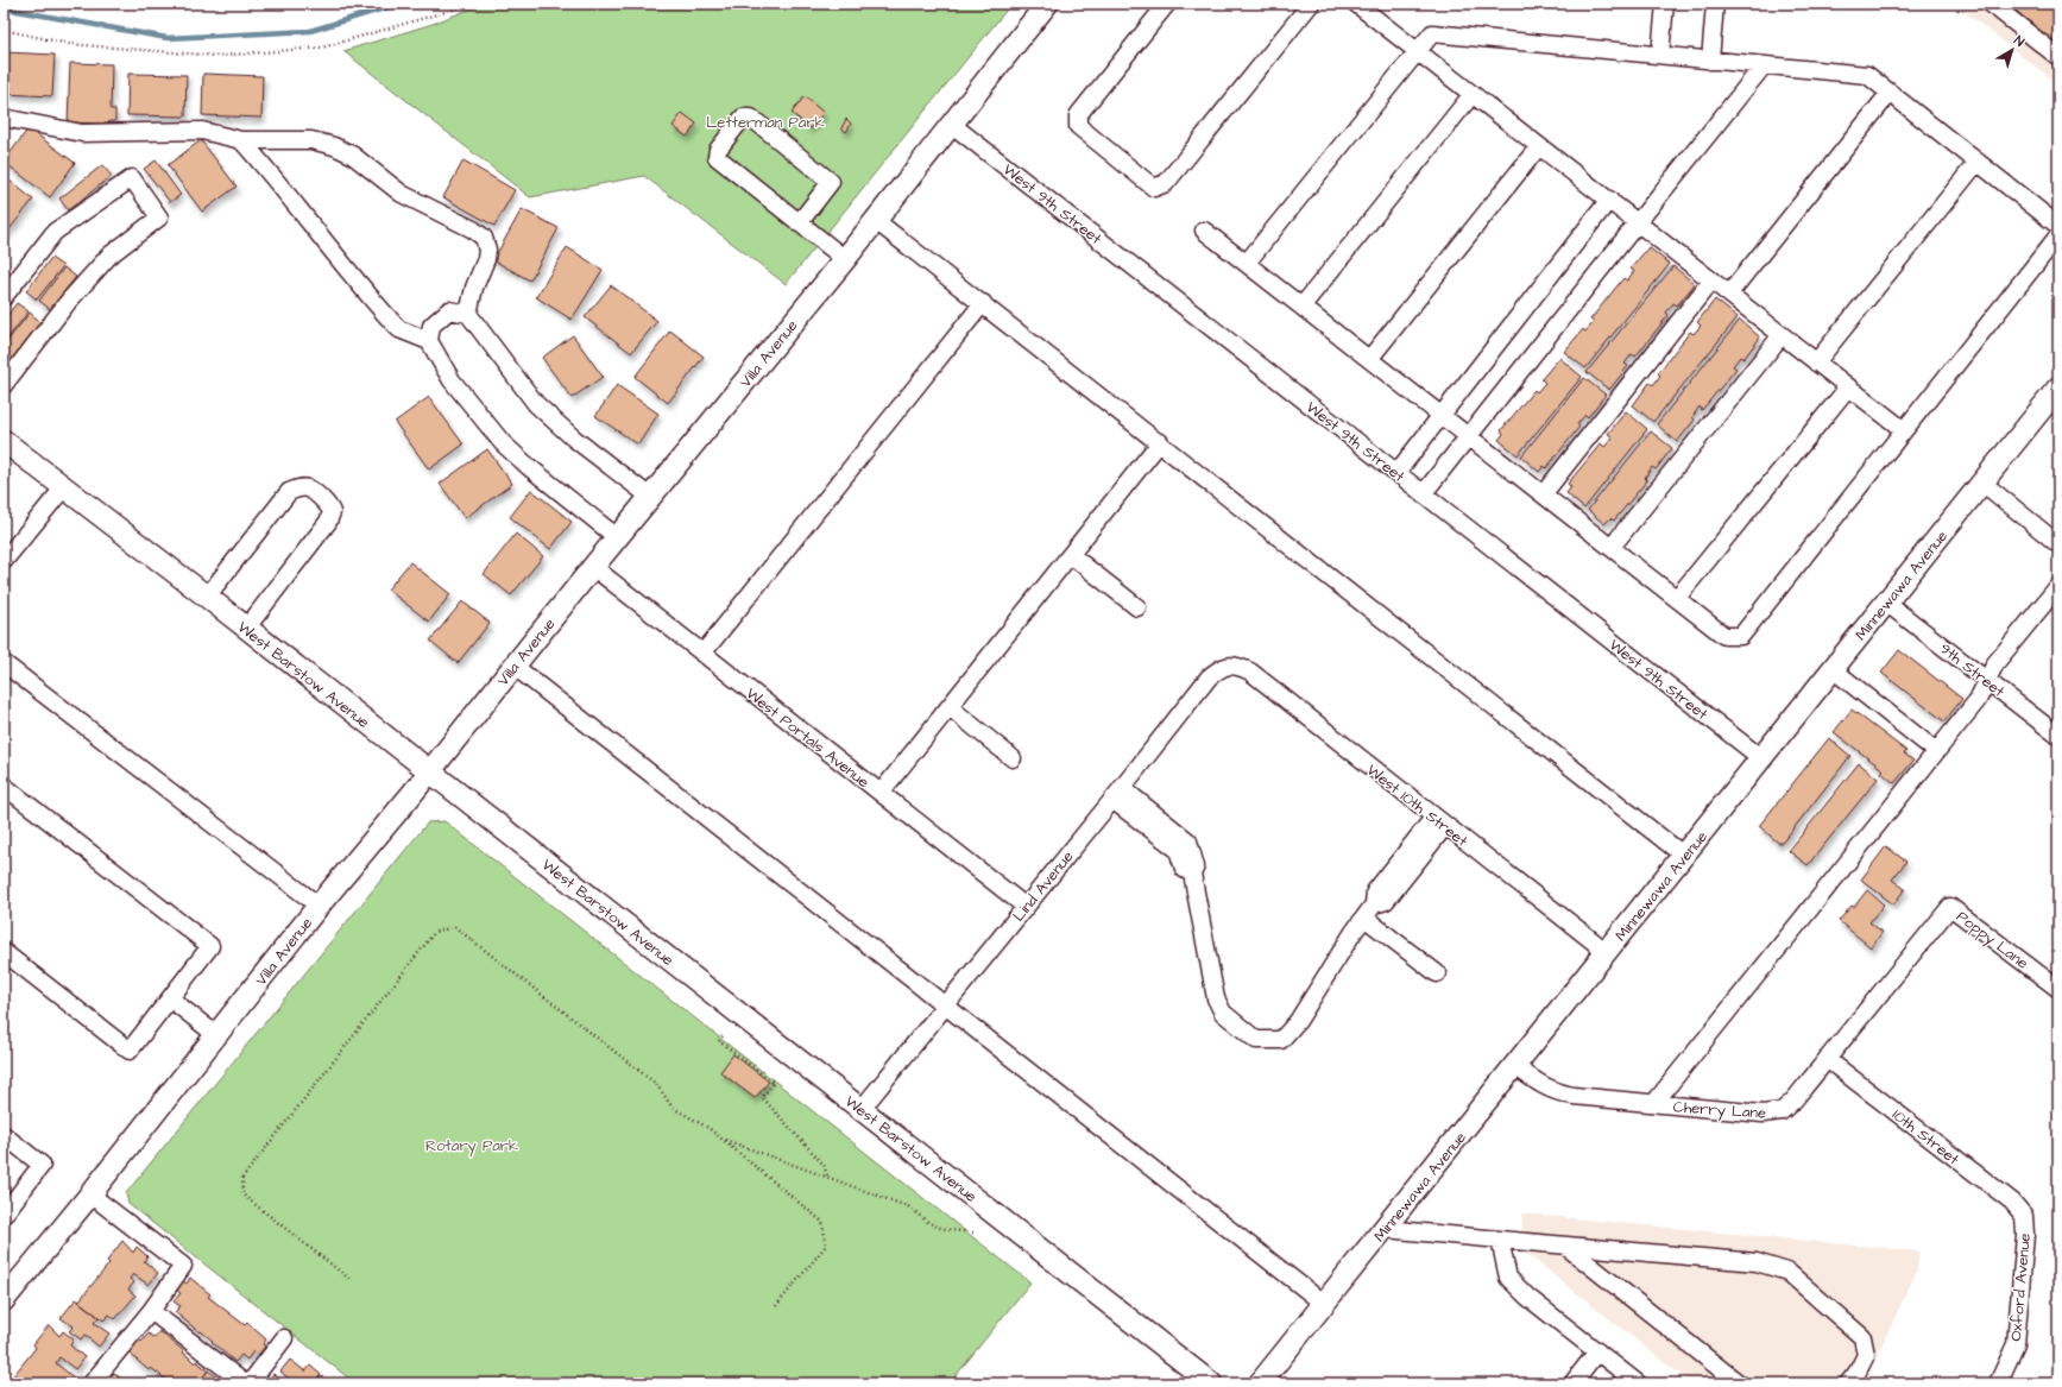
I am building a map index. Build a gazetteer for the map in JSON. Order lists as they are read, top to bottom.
{
  "streets": {
    "main road": ["Villa Avenue", "Minnewawa Avenue", "West Barstow Avenue"],
    "street": [
      "West 9th Street",
      "9th Street",
      "West Portals Avenue",
      "West 10th Street",
      "Lind Avenue",
      "Poppy Lane",
      "Cherry Lane",
      "10th Street",
      "Oxford Avenue"
    ]
  },
  "crossings": [
    ["West 9th Street", "Villa Avenue"],
    ["West 9th Street", "Minnewawa Avenue"],
    ["Villa Avenue", "West Barstow Avenue"],
    ["Villa Avenue", "West Portals Avenue"],
    ["Minnewawa Avenue", "9th Street"],
    ["Minnewawa Avenue", "West 10th Street"],
    ["Minnewawa Avenue", "Cherry Lane"],
    ["West Barstow Avenue", "Lind Avenue"],
    ["West Portals Avenue", "Lind Avenue"],
    ["West 10th Street", "Lind Avenue"],
    ["Poppy Lane", "Cherry Lane"],
    ["Cherry Lane", "10th Street"],
    ["10th Street", "Oxford Avenue"]
  ],
  "parks": ["Letterman Park", "Rotary Park"],
  "north": "top right"
}
